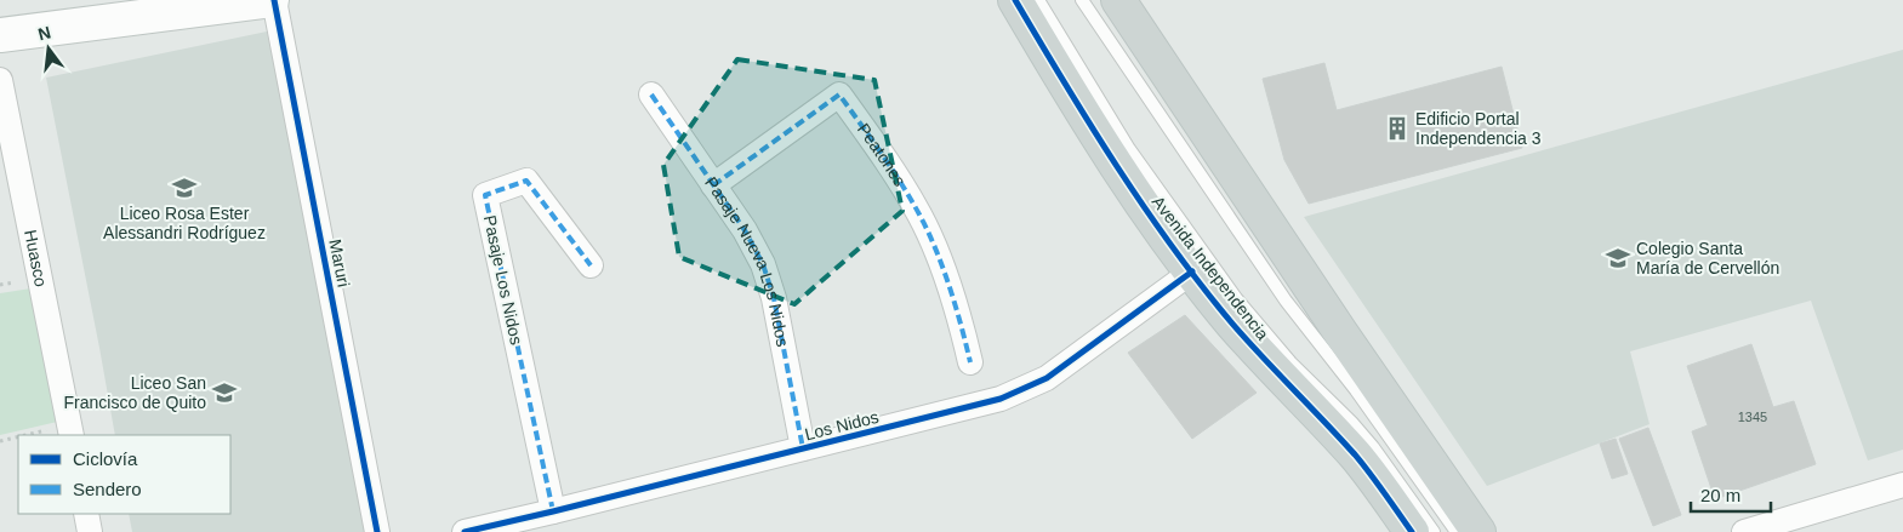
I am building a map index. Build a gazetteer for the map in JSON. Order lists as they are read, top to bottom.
{
  "streets": {
    "main road": ["Avenida Independencia"],
    "street": [
      "Peatones",
      "Huasco",
      "Maruri",
      "Pasaje Nueva Los Nidos",
      "Pasaje Los Nidos",
      "Los Nidos"
    ]
  },
  "crossings": [
    ["Peatones", "Pasaje Nueva Los Nidos"],
    ["Pasaje Nueva Los Nidos", "Los Nidos"],
    ["Avenida Independencia", "Los Nidos"],
    ["Pasaje Los Nidos", "Los Nidos"]
  ],
  "places": {
    "building": ["Edificio Portal Independencia 3"],
    "school or university": ["Liceo Rosa Ester Alessandri Rodríguez", "Colegio Santa María de Cervellón", "Liceo San Francisco de Quito"]
  },
  "house_numbers": ["1345"],
  "legend": ["Ciclovía", "Sendero"],
  "scale_bar": "20 m",
  "north": "top"
}
